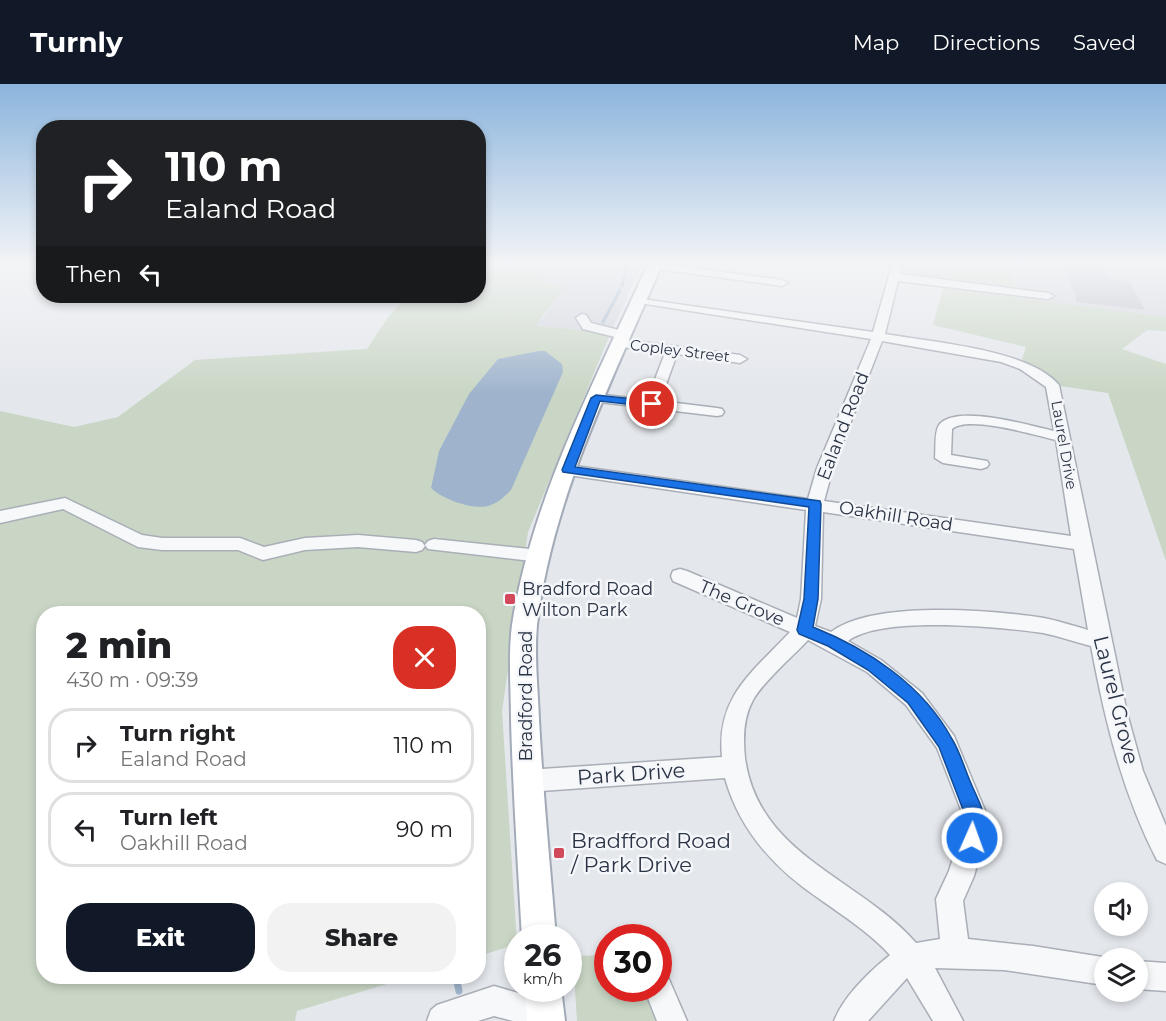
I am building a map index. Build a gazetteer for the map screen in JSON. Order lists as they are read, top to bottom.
{
  "streets": {
    "main road": ["Bradford Road"],
    "street": [
      "Copley Street",
      "Ealand Road",
      "Laurel Drive",
      "Oakhill Road",
      "The Grove",
      "Laurel Grove",
      "Park Drive"
    ]
  },
  "crossings": [
    ["Copley Street", "Bradford Road"],
    ["Ealand Road", "Laurel Drive"],
    ["Ealand Road", "Oakhill Road"],
    ["Ealand Road", "The Grove"],
    ["Laurel Drive", "Oakhill Road"],
    ["Laurel Drive", "Laurel Grove"],
    ["Oakhill Road", "Bradford Road"],
    ["Oakhill Road", "Laurel Grove"],
    ["Bradford Road", "Park Drive"]
  ],
  "places": {
    "transit": ["Bradford Road Wilton Park", "Bradfford Road / Park Drive"]
  },
  "page": {
    "header": "Turnly",
    "nav": ["Map", "Directions", "Saved"],
    "turn": ["110 m", "Ealand Road"],
    "then": "Then",
    "heading": ["2 min", "430 m · 09:39"],
    "list": [
      {
        "name": "Turn right",
        "note": "Ealand Road",
        "value": "110 m"
      },
      {
        "name": "Turn left",
        "note": "Oakhill Road",
        "value": "90 m"
      }
    ],
    "buttons": ["Exit", "Share"],
    "speed": "26 km/h",
    "limit": "30"
  }
}
